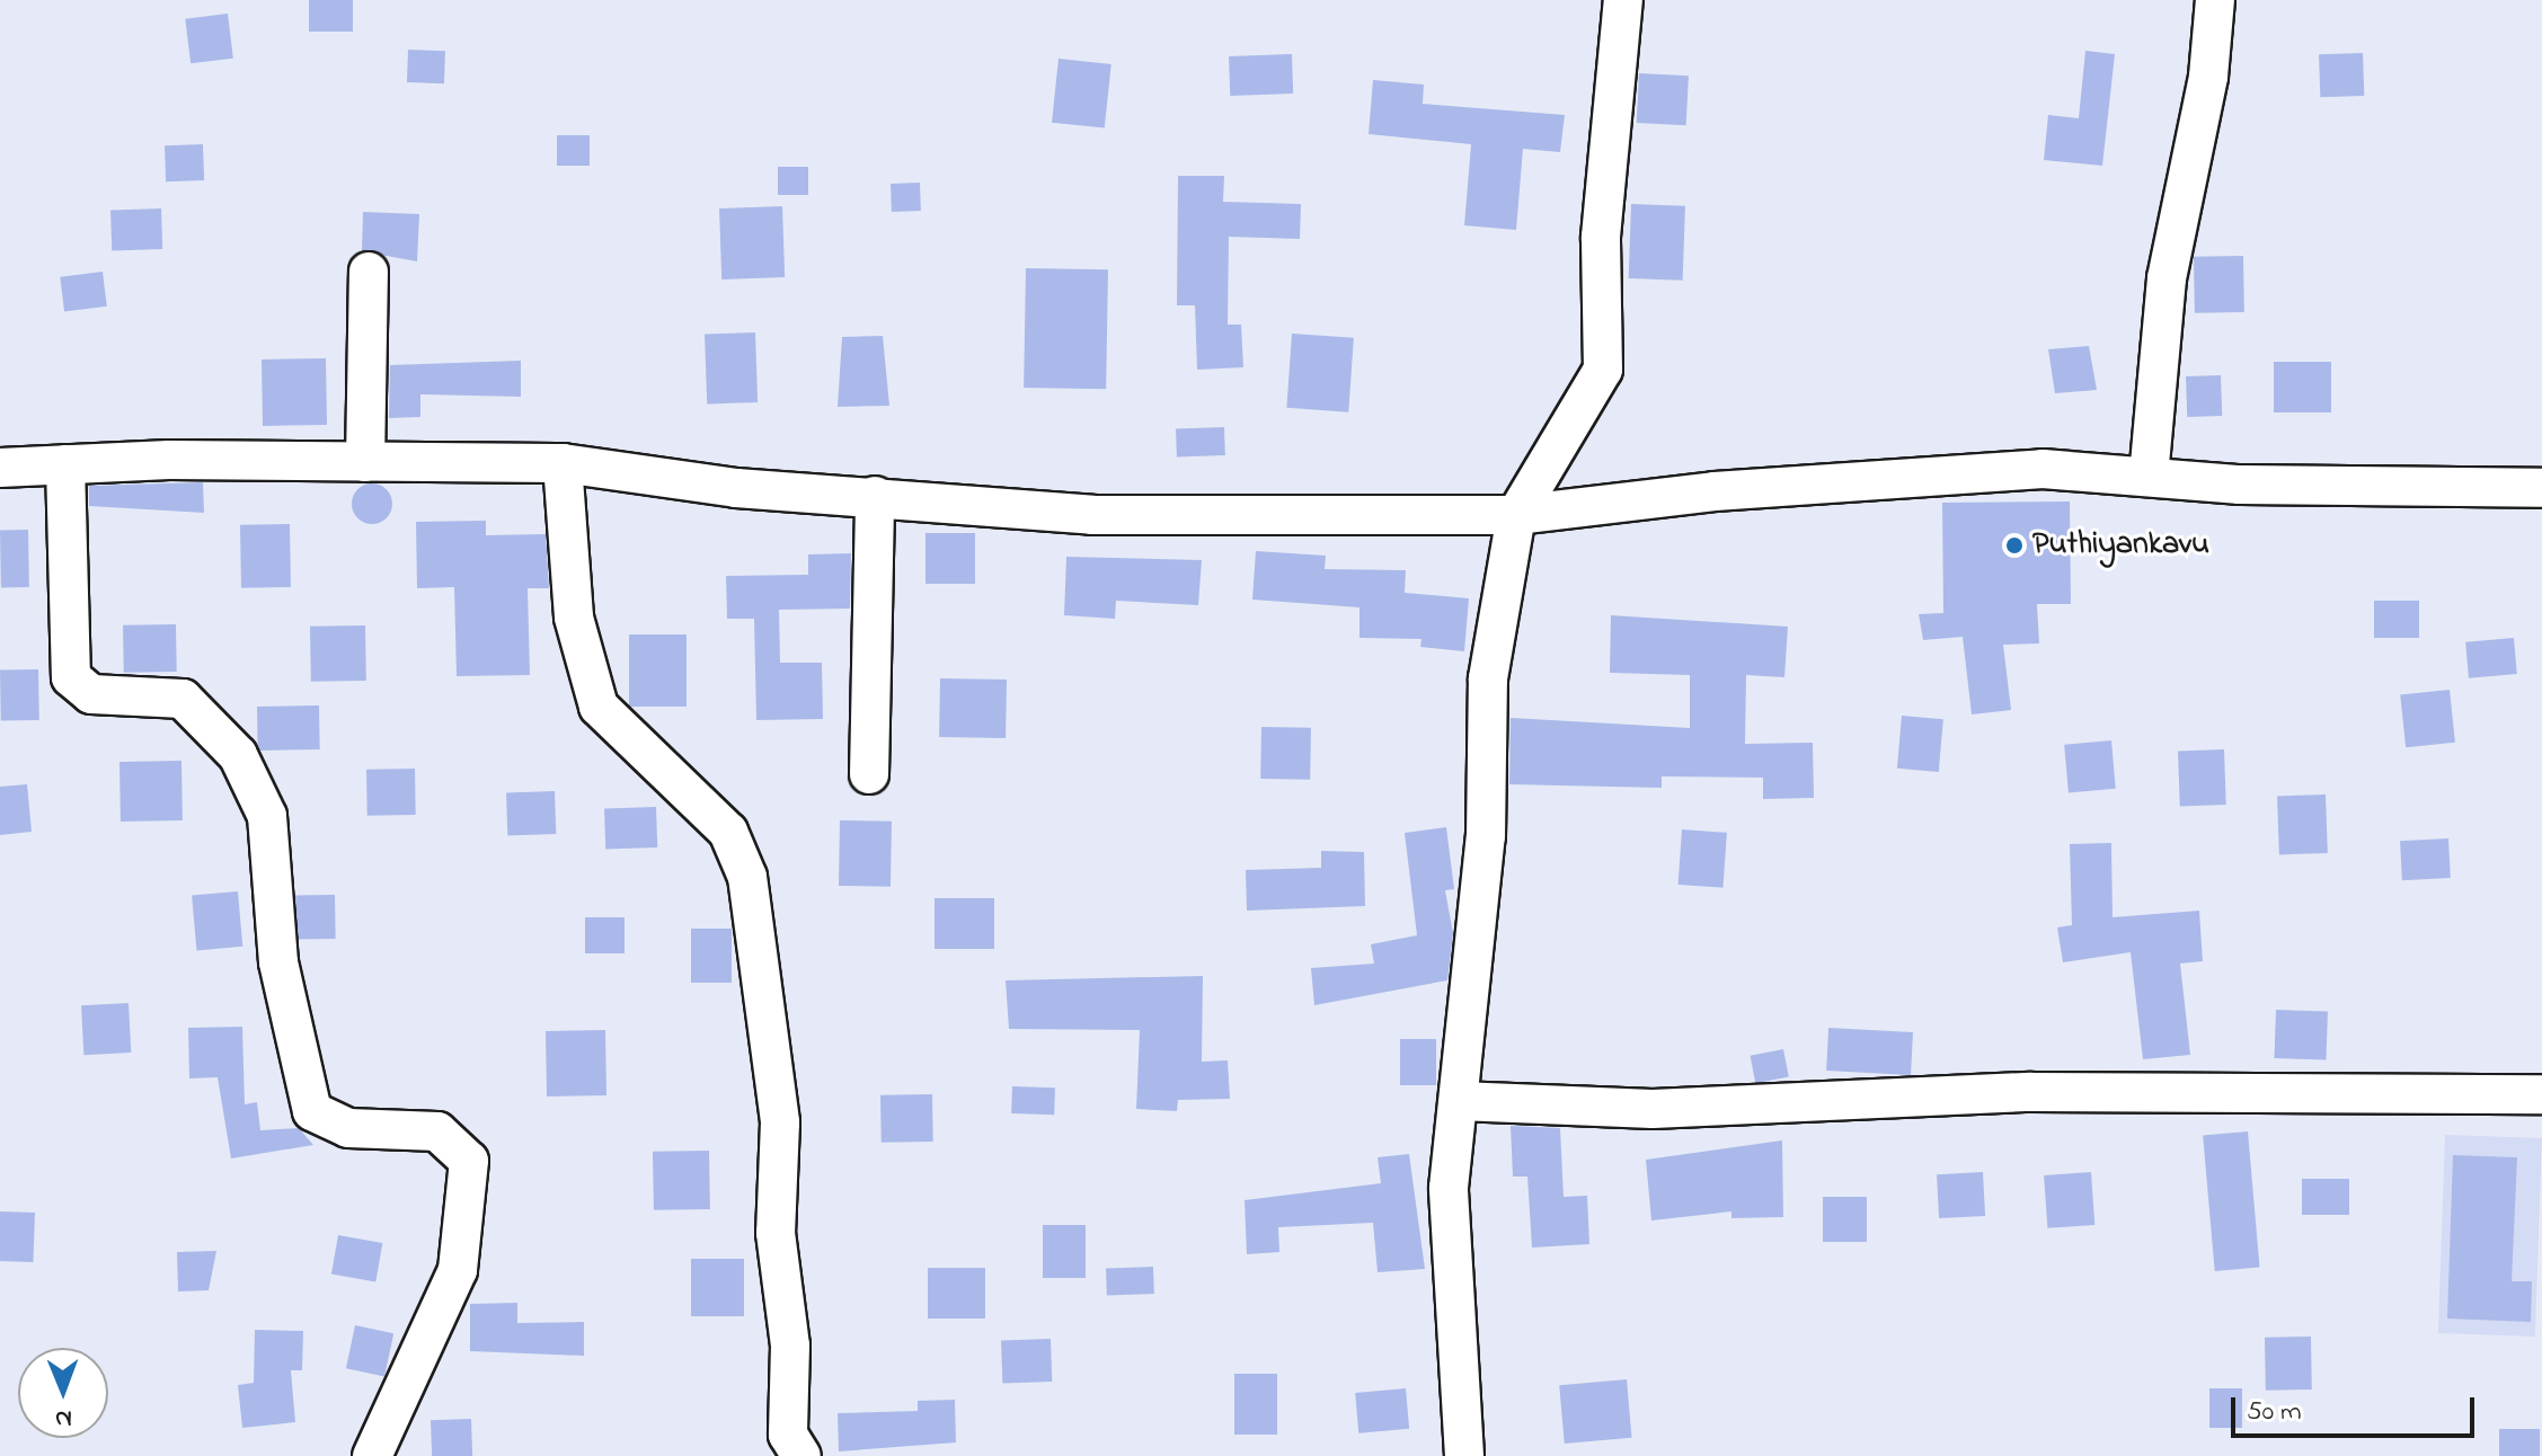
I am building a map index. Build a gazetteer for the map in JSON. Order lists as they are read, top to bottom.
{
  "places": ["Puthiyankavu"],
  "scale_bar": "50 m",
  "north": "bottom"
}
